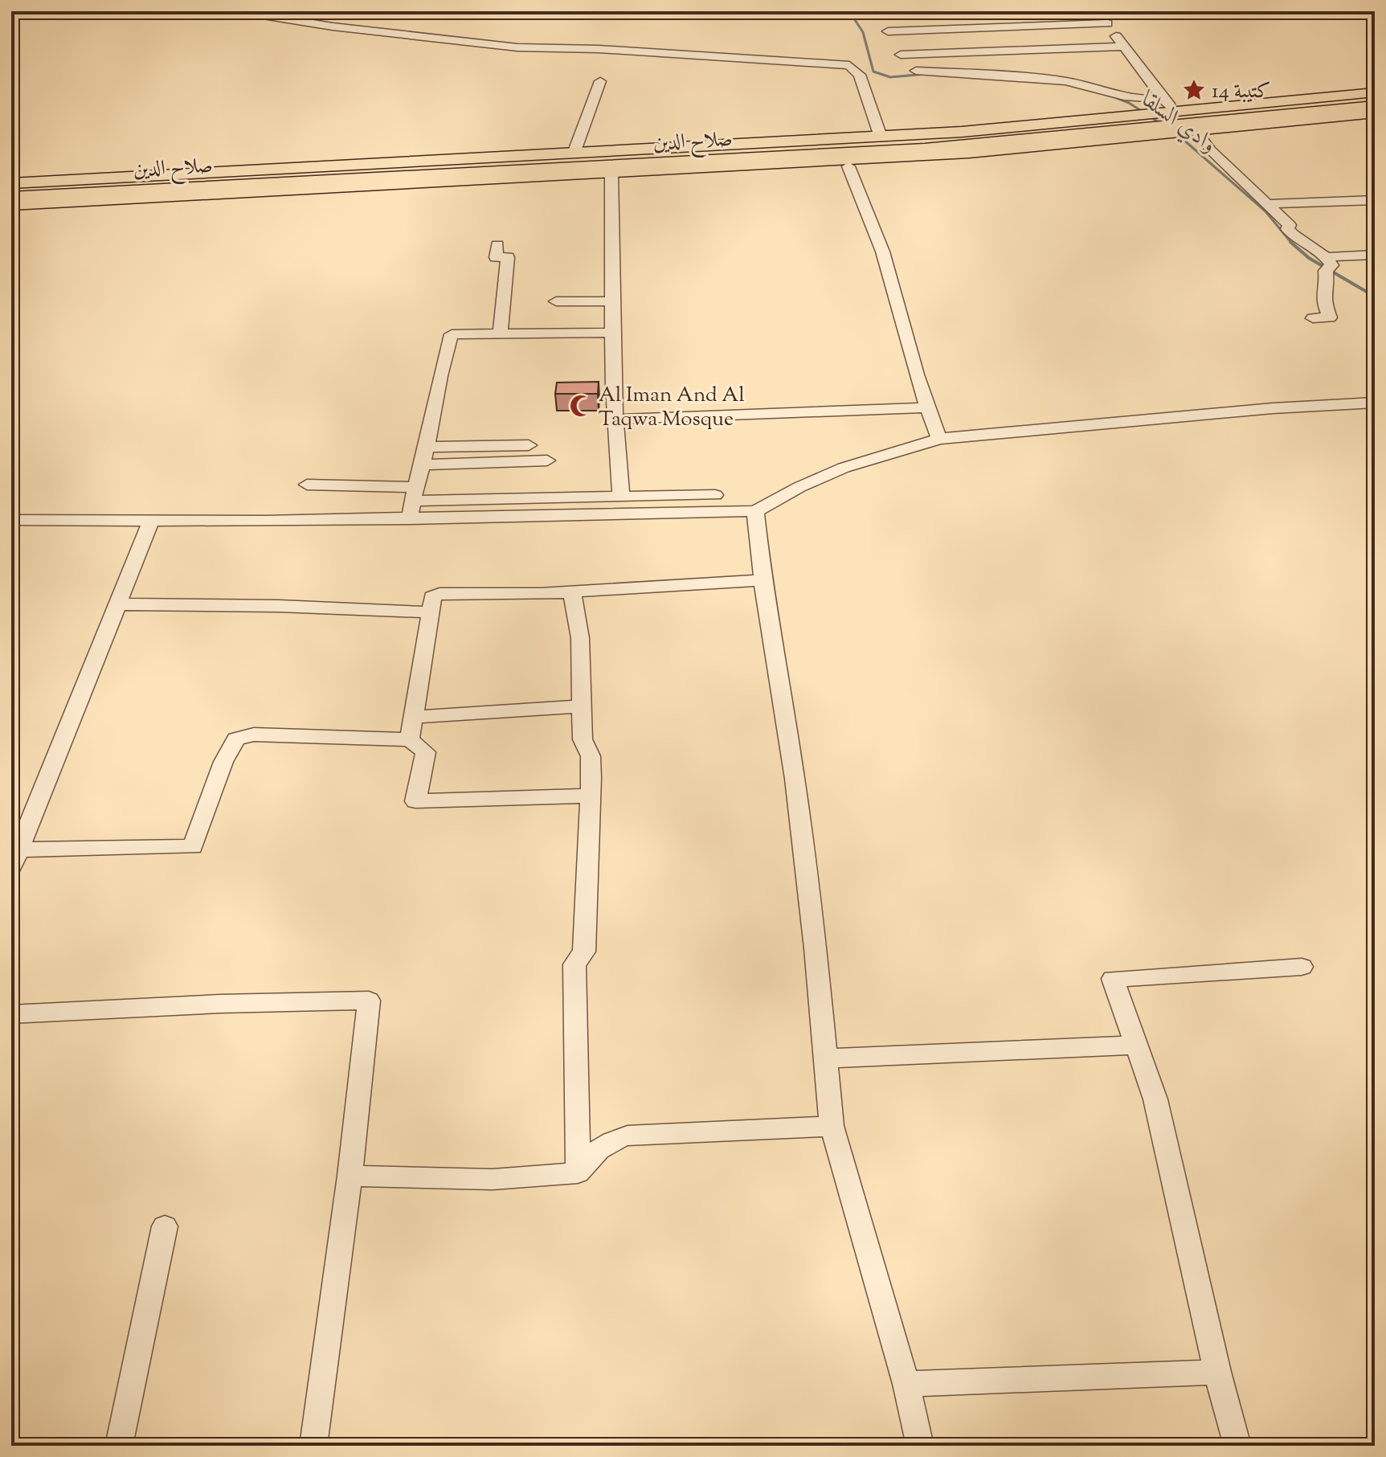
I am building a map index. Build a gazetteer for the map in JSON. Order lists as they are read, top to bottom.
{
  "streets": {
    "highway": ["صلاح الدين"]
  },
  "water": ["وادي السلقا"],
  "places": {
    "place": ["كتيبة 14"],
    "mosque": ["Al Iman And Al Taqwa Mosque"]
  }
}
